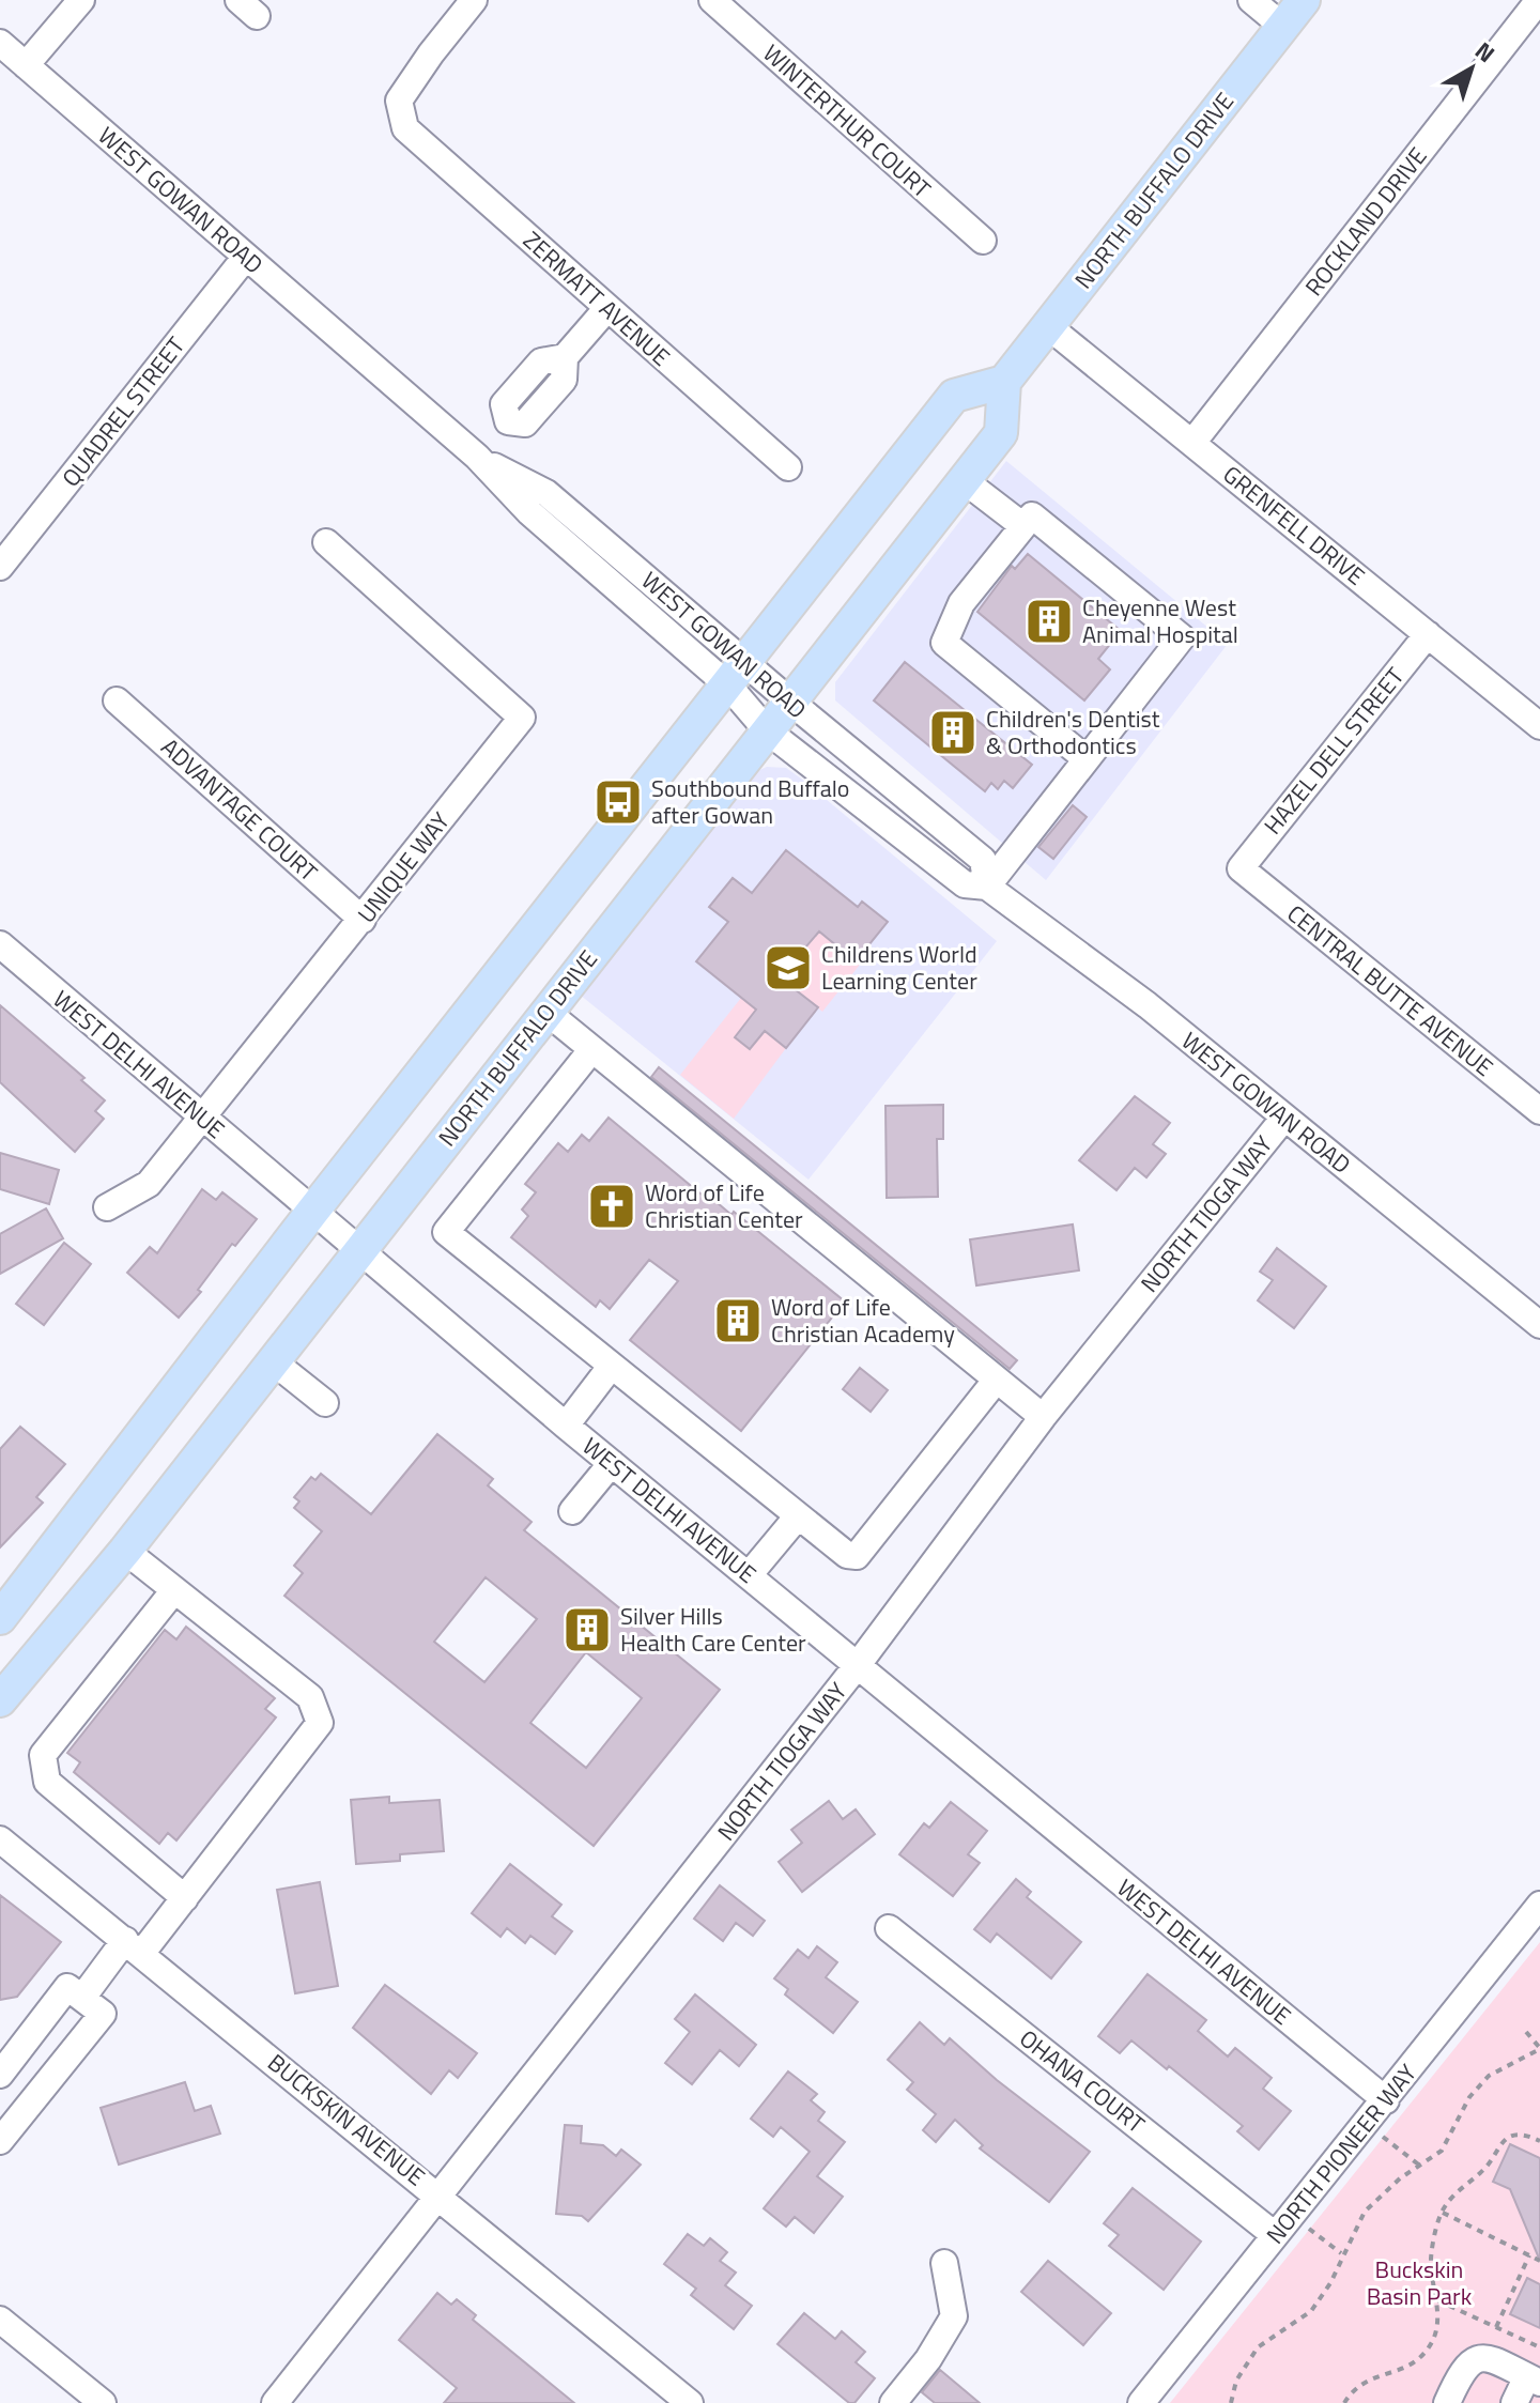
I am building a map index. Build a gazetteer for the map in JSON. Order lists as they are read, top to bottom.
{
  "streets": {
    "main road": ["NORTH BUFFALO DRIVE"],
    "street": [
      "WINTERTHUR COURT",
      "WEST GOWAN ROAD",
      "ROCKLAND DRIVE",
      "ZERMATT AVENUE",
      "QUADREL STREET",
      "GRENFELL DRIVE",
      "HAZEL DELL STREET",
      "ADVANTAGE COURT",
      "UNIQUE WAY",
      "CENTRAL BUTTE AVENUE",
      "WEST DELHI AVENUE",
      "NORTH TIOGA WAY",
      "OHANA COURT",
      "BUCKSKIN AVENUE",
      "NORTH PIONEER WAY"
    ]
  },
  "crossings": [
    ["NORTH BUFFALO DRIVE", "WEST GOWAN ROAD"],
    ["NORTH BUFFALO DRIVE", "GRENFELL DRIVE"],
    ["NORTH BUFFALO DRIVE", "WEST DELHI AVENUE"],
    ["WEST GOWAN ROAD", "QUADREL STREET"],
    ["WEST GOWAN ROAD", "NORTH TIOGA WAY"],
    ["ROCKLAND DRIVE", "GRENFELL DRIVE"],
    ["GRENFELL DRIVE", "HAZEL DELL STREET"],
    ["HAZEL DELL STREET", "CENTRAL BUTTE AVENUE"],
    ["ADVANTAGE COURT", "UNIQUE WAY"],
    ["UNIQUE WAY", "WEST DELHI AVENUE"],
    ["WEST DELHI AVENUE", "NORTH TIOGA WAY"],
    ["WEST DELHI AVENUE", "NORTH PIONEER WAY"],
    ["NORTH TIOGA WAY", "BUCKSKIN AVENUE"],
    ["OHANA COURT", "NORTH PIONEER WAY"]
  ],
  "parks": ["Buckskin Basin Park"],
  "places": {
    "building": [
      "Cheyenne West Animal Hospital",
      "Children's Dentist & Orthodontics",
      "Word of Life Christian Academy",
      "Silver Hills Health Care Center"
    ],
    "bus stop": ["Southbound Buffalo after Gowan"],
    "school or university": ["Childrens World Learning Center"],
    "church": ["Word of Life Christian Center"]
  },
  "north": "top right"
}
